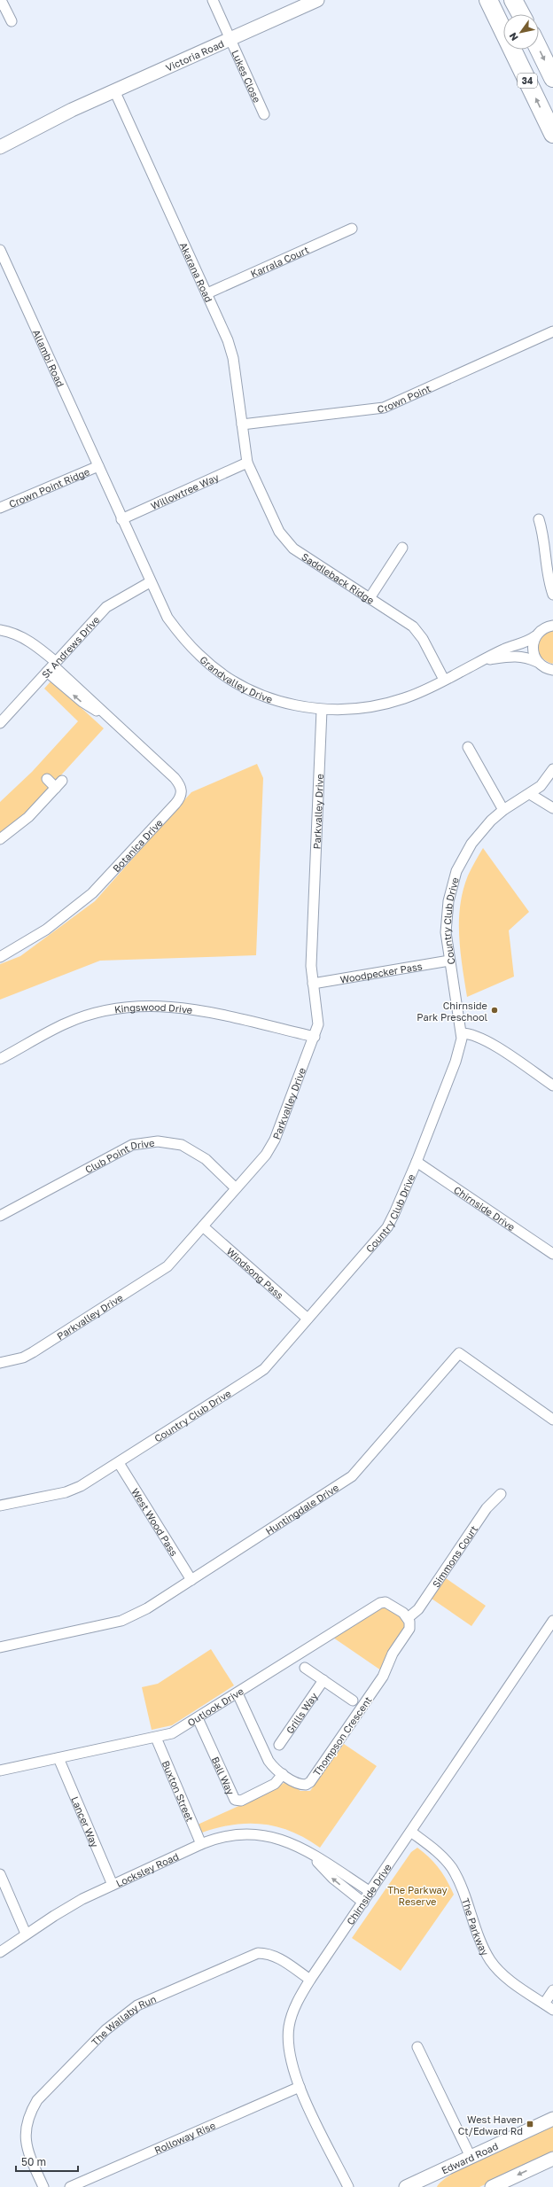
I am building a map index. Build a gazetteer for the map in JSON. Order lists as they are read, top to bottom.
{
  "streets": {
    "highway": ["34"],
    "main road": ["Victoria Road", "Edward Road"],
    "street": [
      "Lukes Close",
      "Karrala Court",
      "Akarana Road",
      "Allambi Road",
      "Crown Point",
      "Crown Point Ridge",
      "Willowtree Way",
      "Saddleback Ridge",
      "St Andrews Drive",
      "Grandvalley Drive",
      "Parkvalley Drive",
      "Botanica Drive",
      "Country Club Drive",
      "Woodpecker Pass",
      "Kingswood Drive",
      "Club Point Drive",
      "Chirnside Drive",
      "Windsong Pass",
      "Huntingdale Drive",
      "West Wood Pass",
      "Simmons Court",
      "Outlook Drive",
      "Grills Way",
      "Thompson Crescent",
      "Ball Way",
      "Buxton Street",
      "Lancer Way",
      "Locksley Road",
      "The Parkway",
      "The Wallaby Run",
      "Rolloway Rise"
    ]
  },
  "crossings": [
    ["Victoria Road", "Lukes Close"],
    ["Victoria Road", "Akarana Road"],
    ["Karrala Court", "Akarana Road"],
    ["Akarana Road", "Crown Point"],
    ["Akarana Road", "Willowtree Way"],
    ["Akarana Road", "Saddleback Ridge"],
    ["Allambi Road", "Crown Point Ridge"],
    ["Allambi Road", "Grandvalley Drive"],
    ["Crown Point Ridge", "Grandvalley Drive"],
    ["Willowtree Way", "Saddleback Ridge"],
    ["Willowtree Way", "Grandvalley Drive"],
    ["Saddleback Ridge", "Grandvalley Drive"],
    ["St Andrews Drive", "Grandvalley Drive"],
    ["St Andrews Drive", "Botanica Drive"],
    ["Grandvalley Drive", "Parkvalley Drive"],
    ["Parkvalley Drive", "Woodpecker Pass"],
    ["Parkvalley Drive", "Kingswood Drive"],
    ["Parkvalley Drive", "Club Point Drive"],
    ["Parkvalley Drive", "Windsong Pass"],
    ["Country Club Drive", "Woodpecker Pass"],
    ["Country Club Drive", "Chirnside Drive"],
    ["Country Club Drive", "Windsong Pass"],
    ["Country Club Drive", "West Wood Pass"],
    ["Chirnside Drive", "Locksley Road"],
    ["Chirnside Drive", "The Parkway"],
    ["Chirnside Drive", "The Wallaby Run"],
    ["Chirnside Drive", "Rolloway Rise"],
    ["Huntingdale Drive", "West Wood Pass"],
    ["Simmons Court", "Outlook Drive"],
    ["Simmons Court", "Thompson Crescent"],
    ["Outlook Drive", "Thompson Crescent"],
    ["Outlook Drive", "Ball Way"],
    ["Outlook Drive", "Buxton Street"],
    ["Outlook Drive", "Lancer Way"],
    ["Thompson Crescent", "Ball Way"],
    ["Buxton Street", "Locksley Road"],
    ["Lancer Way", "Locksley Road"]
  ],
  "parks": ["The Parkway Reserve"],
  "places": {
    "other": ["Chirnside Park Preschool"],
    "transit": ["West Haven Ct/Edward Rd"]
  },
  "scale_bar": "50 m",
  "north": "bottom left"
}
